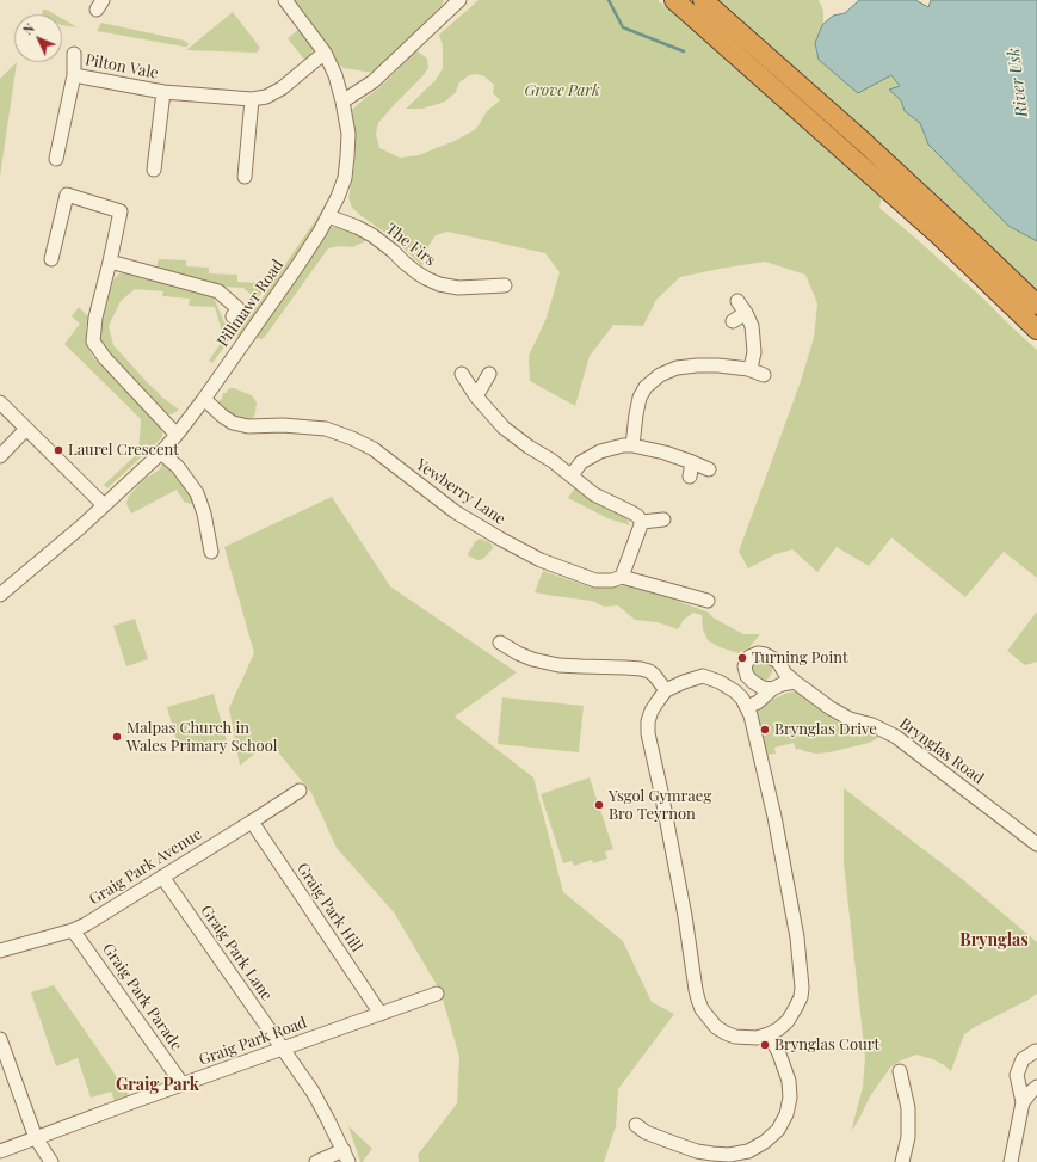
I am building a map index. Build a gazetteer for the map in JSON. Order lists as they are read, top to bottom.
{
  "streets": {
    "street": [
      "Pilton Vale",
      "The Firs",
      "Pillmawr Road",
      "Yewberry Lane",
      "Brynglas Road",
      "Graig Park Avenue",
      "Graig Park Hill",
      "Graig Park Lane",
      "Graig Park Parade",
      "Graig Park Road"
    ]
  },
  "crossings": [
    ["The Firs", "Pillmawr Road"],
    ["Pillmawr Road", "Yewberry Lane"],
    ["Graig Park Avenue", "Graig Park Hill"],
    ["Graig Park Avenue", "Graig Park Lane"],
    ["Graig Park Avenue", "Graig Park Parade"],
    ["Graig Park Hill", "Graig Park Road"],
    ["Graig Park Lane", "Graig Park Road"],
    ["Graig Park Parade", "Graig Park Road"]
  ],
  "districts": ["Brynglas", "Graig Park"],
  "water": ["River Usk"],
  "parks": ["Grove Park"],
  "places": [
    "Laurel Crescent",
    "Turning Point",
    "Brynglas Drive",
    "Malpas Church in Wales Primary School",
    "Ysgol Gymraeg Bro Teyrnon",
    "Brynglas Court"
  ],
  "north": "top left"
}
